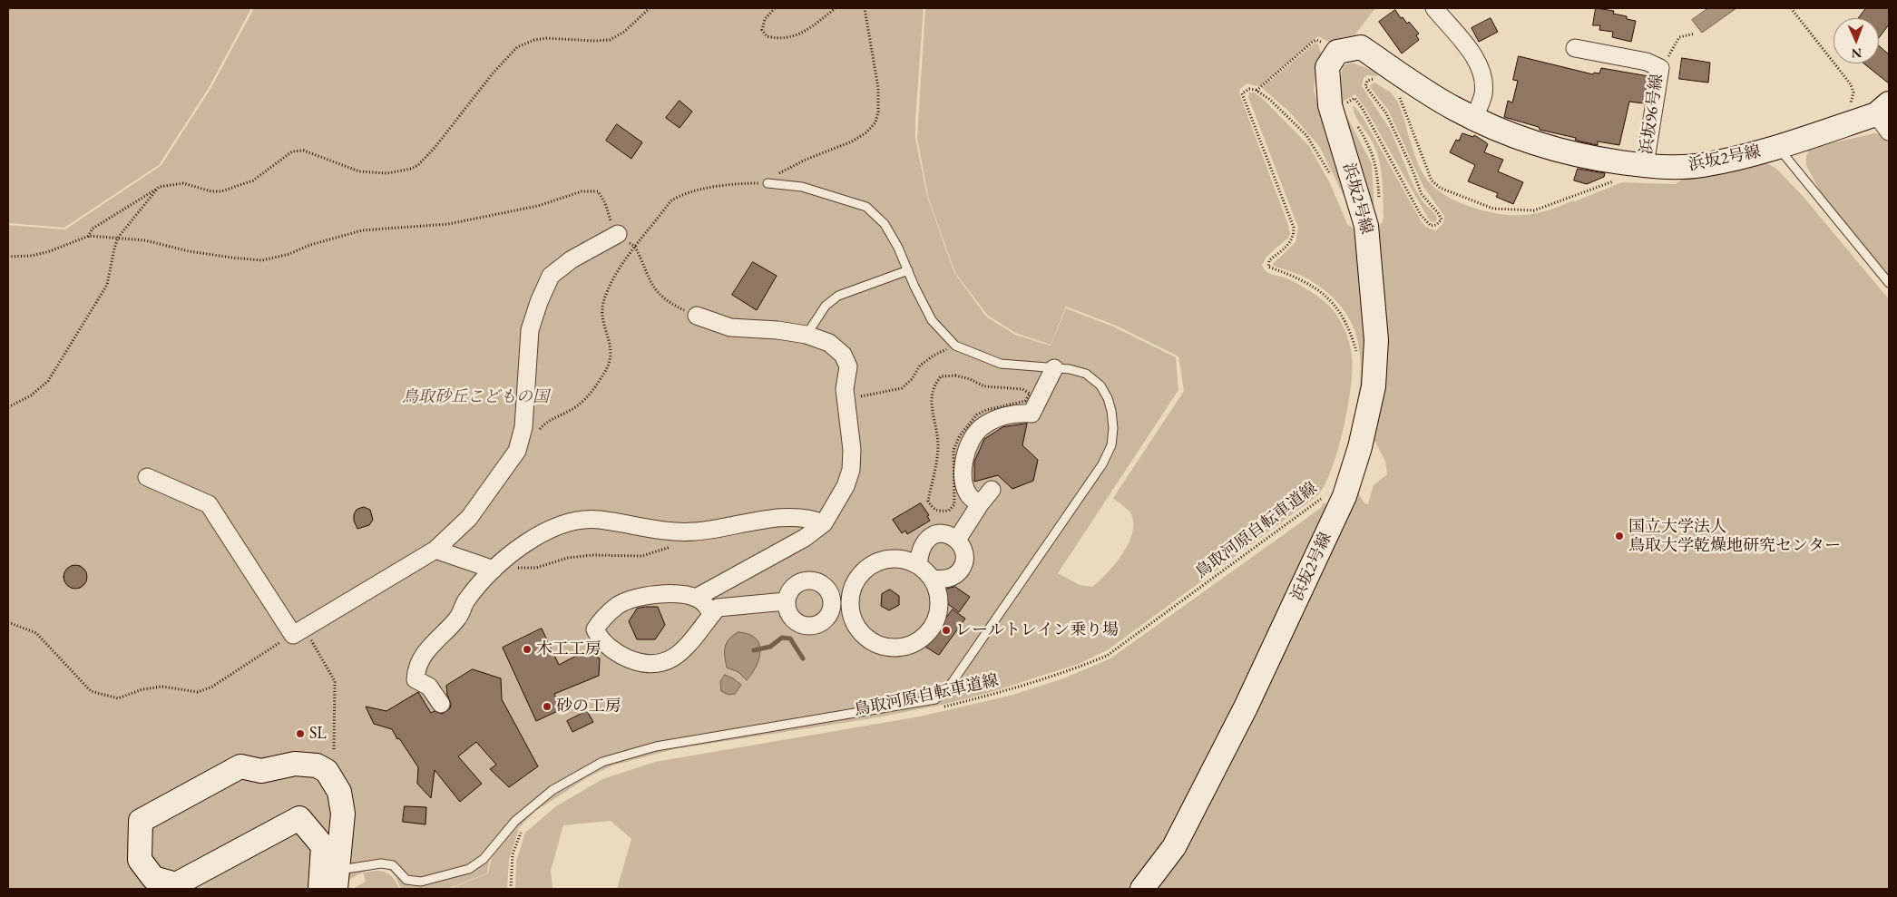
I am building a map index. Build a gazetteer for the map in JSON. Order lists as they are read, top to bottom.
{
  "streets": {
    "street": ["浜坂96号線", "浜坂2号線"],
    "path": ["鳥取河原自転車道線"]
  },
  "crossings": [
    ["浜坂96号線", "浜坂2号線"]
  ],
  "parks": ["鳥取砂丘こどもの国"],
  "places": [
    "国立大学法人 鳥取大学乾燥地研究センター",
    "レールトレイン乗り場",
    "木工工房",
    "砂の工房",
    "SL"
  ],
  "north": "bottom"
}
